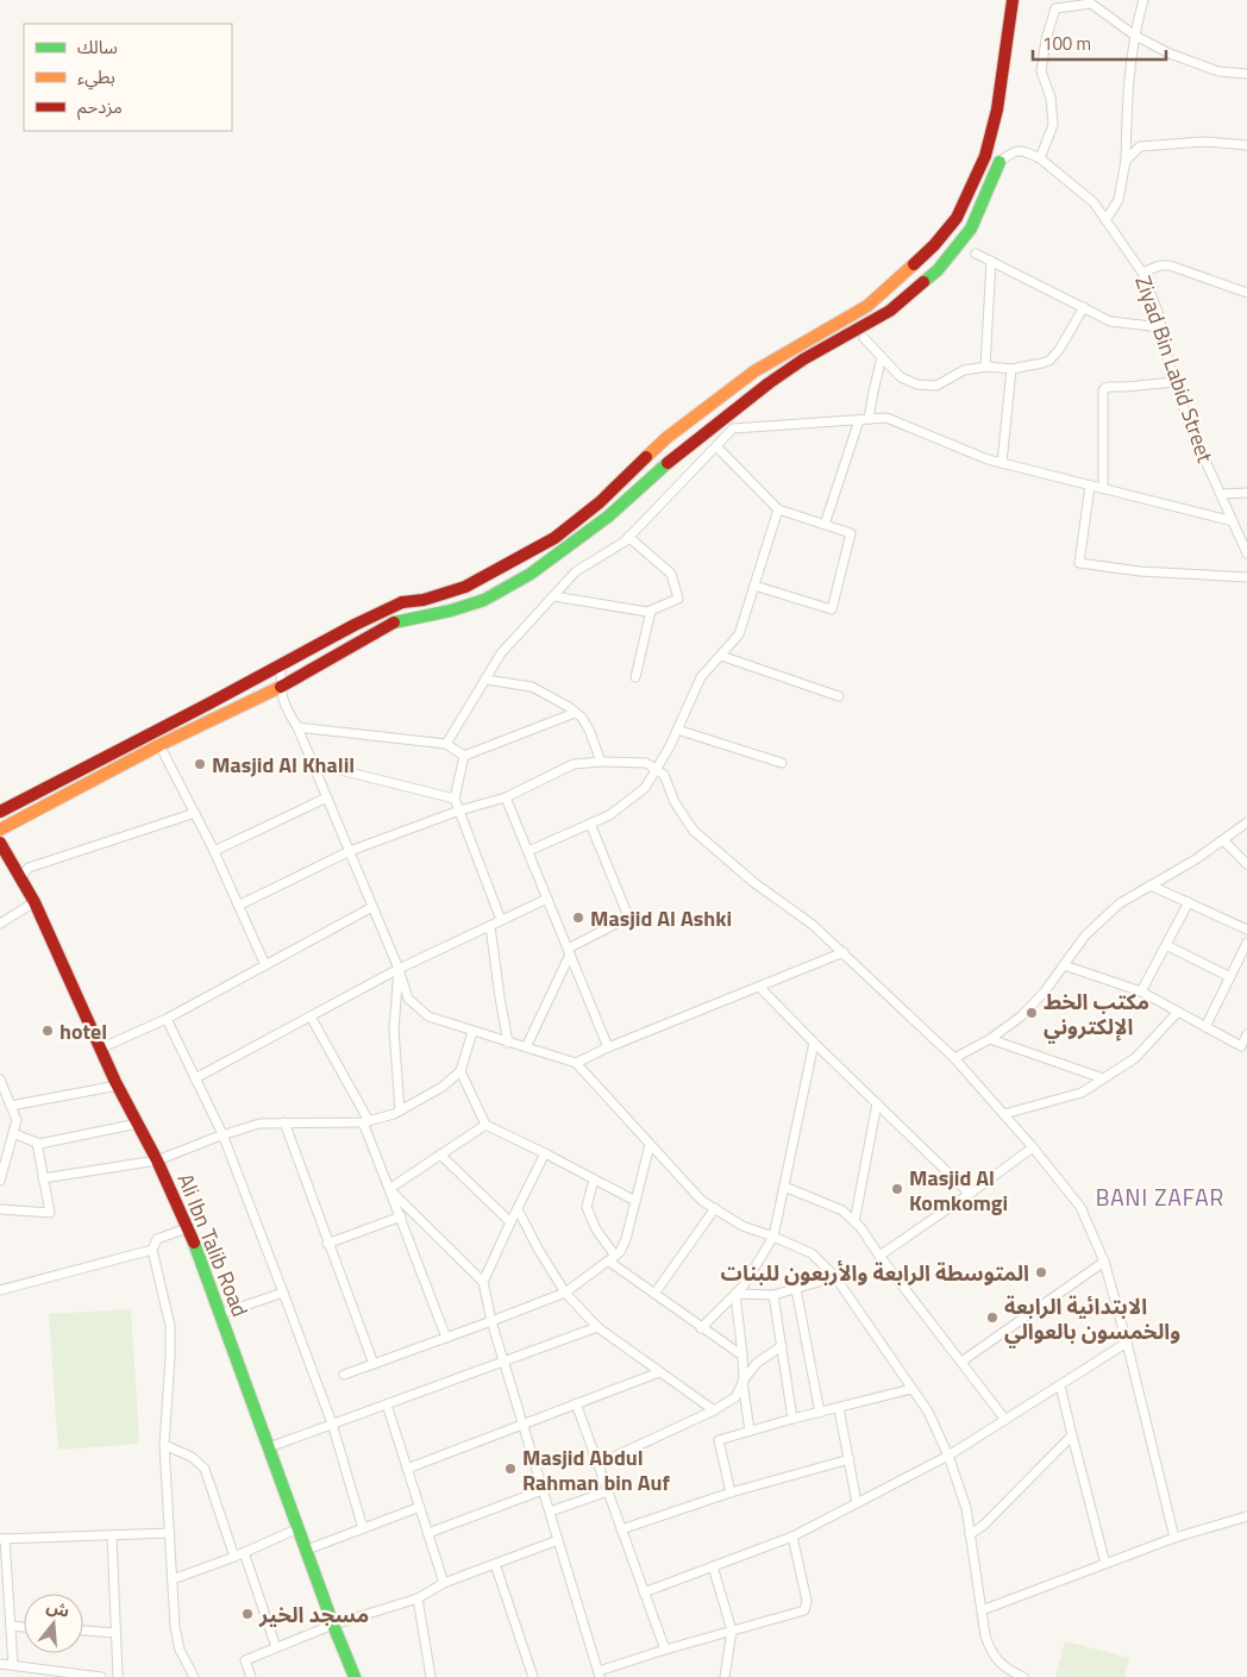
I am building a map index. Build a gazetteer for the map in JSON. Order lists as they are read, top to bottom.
{
  "streets": {
    "main road": ["Ali Ibn Talib Road"],
    "street": ["Ziyad Bin Labid Street"]
  },
  "districts": ["BANI ZAFAR"],
  "places": [
    "Masjid Al Khalil",
    "Masjid Al Ashki",
    "مكتب الخط الإلكتروني",
    "hotel",
    "Masjid Al Komkomgi",
    "المتوسطة الرابعة والأربعون للبنات",
    "الابتدائية الرابعة والخمسون بالعوالي",
    "Masjid Abdul Rahman bin Auf",
    "مسجد الخير"
  ],
  "legend": ["سالك", "بطيء", "مزدحم"],
  "scale_bar": "100 m",
  "north": "top"
}
